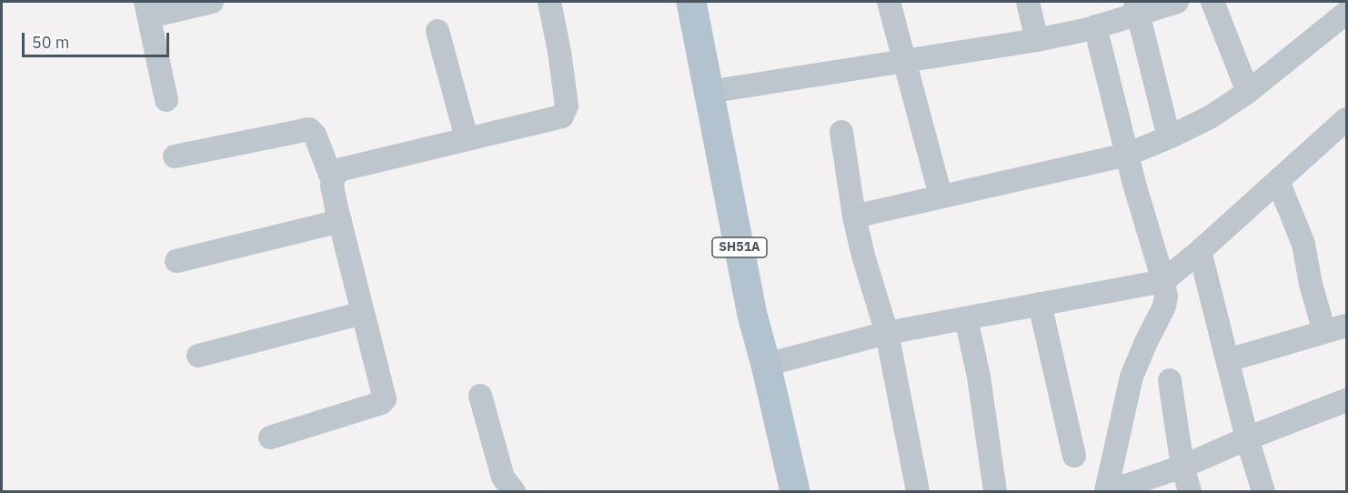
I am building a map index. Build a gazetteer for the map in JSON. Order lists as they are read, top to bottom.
{
  "streets": {
    "main road": ["SH51A"]
  },
  "scale_bar": "50 m"
}
